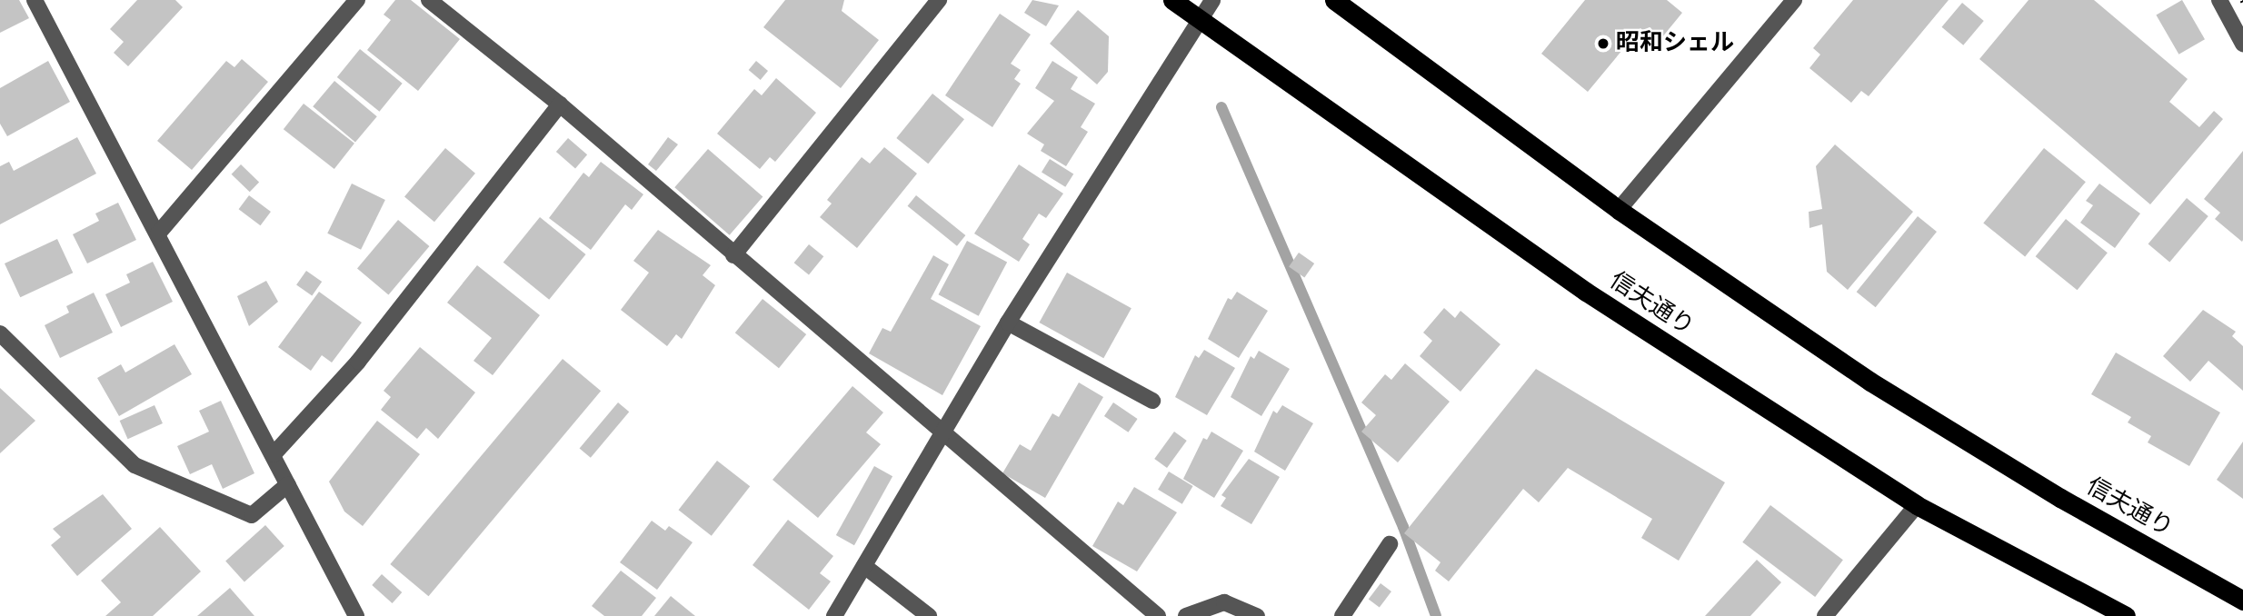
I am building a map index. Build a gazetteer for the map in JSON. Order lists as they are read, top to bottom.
{
  "streets": {
    "highway": ["信夫通り"]
  },
  "places": ["昭和シェル"]
}
